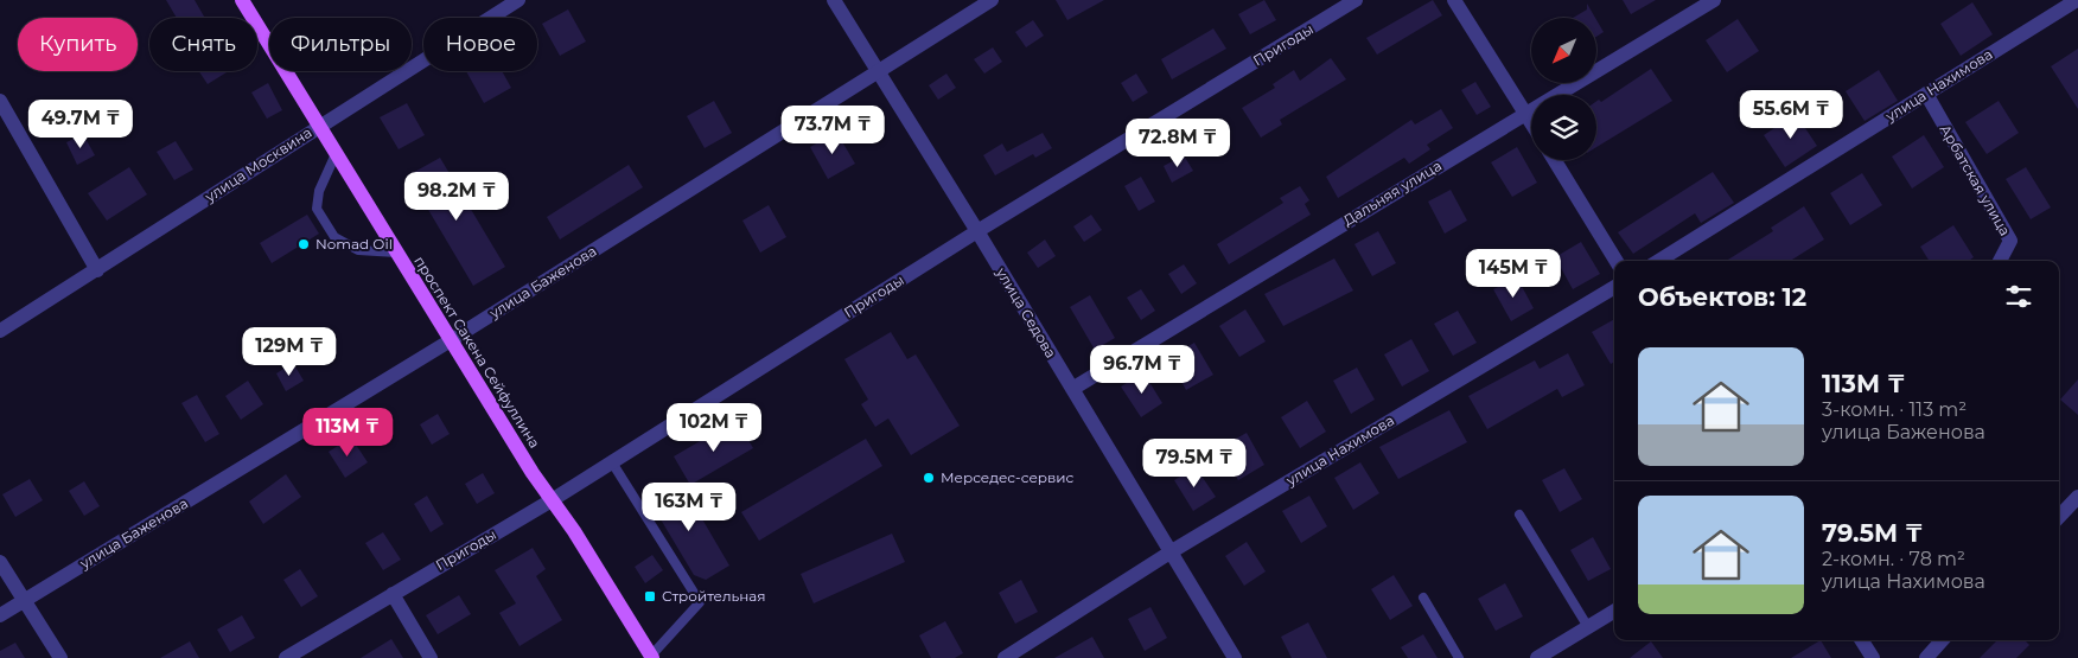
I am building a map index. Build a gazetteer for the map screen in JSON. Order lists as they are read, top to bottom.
{
  "streets": {
    "main road": ["проспект Сакена Сейфуллина"],
    "street": [
      "Пригоды",
      "улица Нахимова",
      "улица Москвина",
      "Арбатская улица",
      "Дальняя улица",
      "улица Баженова",
      "улица Седова"
    ]
  },
  "crossings": [
    ["Пригоды", "улица Седова"],
    ["Пригоды", "проспект Сакена Сейфуллина"],
    ["улица Нахимова", "Арбатская улица"],
    ["улица Нахимова", "улица Седова"],
    ["улица Москвина", "проспект Сакена Сейфуллина"],
    ["Дальняя улица", "улица Седова"],
    ["улица Баженова", "улица Седова"],
    ["улица Баженова", "проспект Сакена Сейфуллина"]
  ],
  "places": {
    "other": ["Nomad Oil", "Мерседес-сервис"],
    "transit": ["Стройтельная"]
  },
  "north": "bottom left",
  "page": {
    "chip": [
      "Купить",
      "Снять",
      "Фильтры",
      "Новое"
    ],
    "price": [
      "55.6M ₸",
      "49.7M ₸",
      "73.7M ₸",
      "72.8M ₸",
      "98.2M ₸",
      "145M ₸",
      "129M ₸",
      "96.7M ₸",
      "102M ₸",
      "113M ₸",
      "79.5M ₸",
      "163M ₸"
    ],
    "heading": "Объектов: 12",
    "list": [
      {
        "name": "113M ₸",
        "note": "3-комн. · 113 m² · улица Баженова"
      },
      {
        "name": "79.5M ₸",
        "note": "2-комн. · 78 m² · улица Нахимова"
      }
    ]
  }
}
